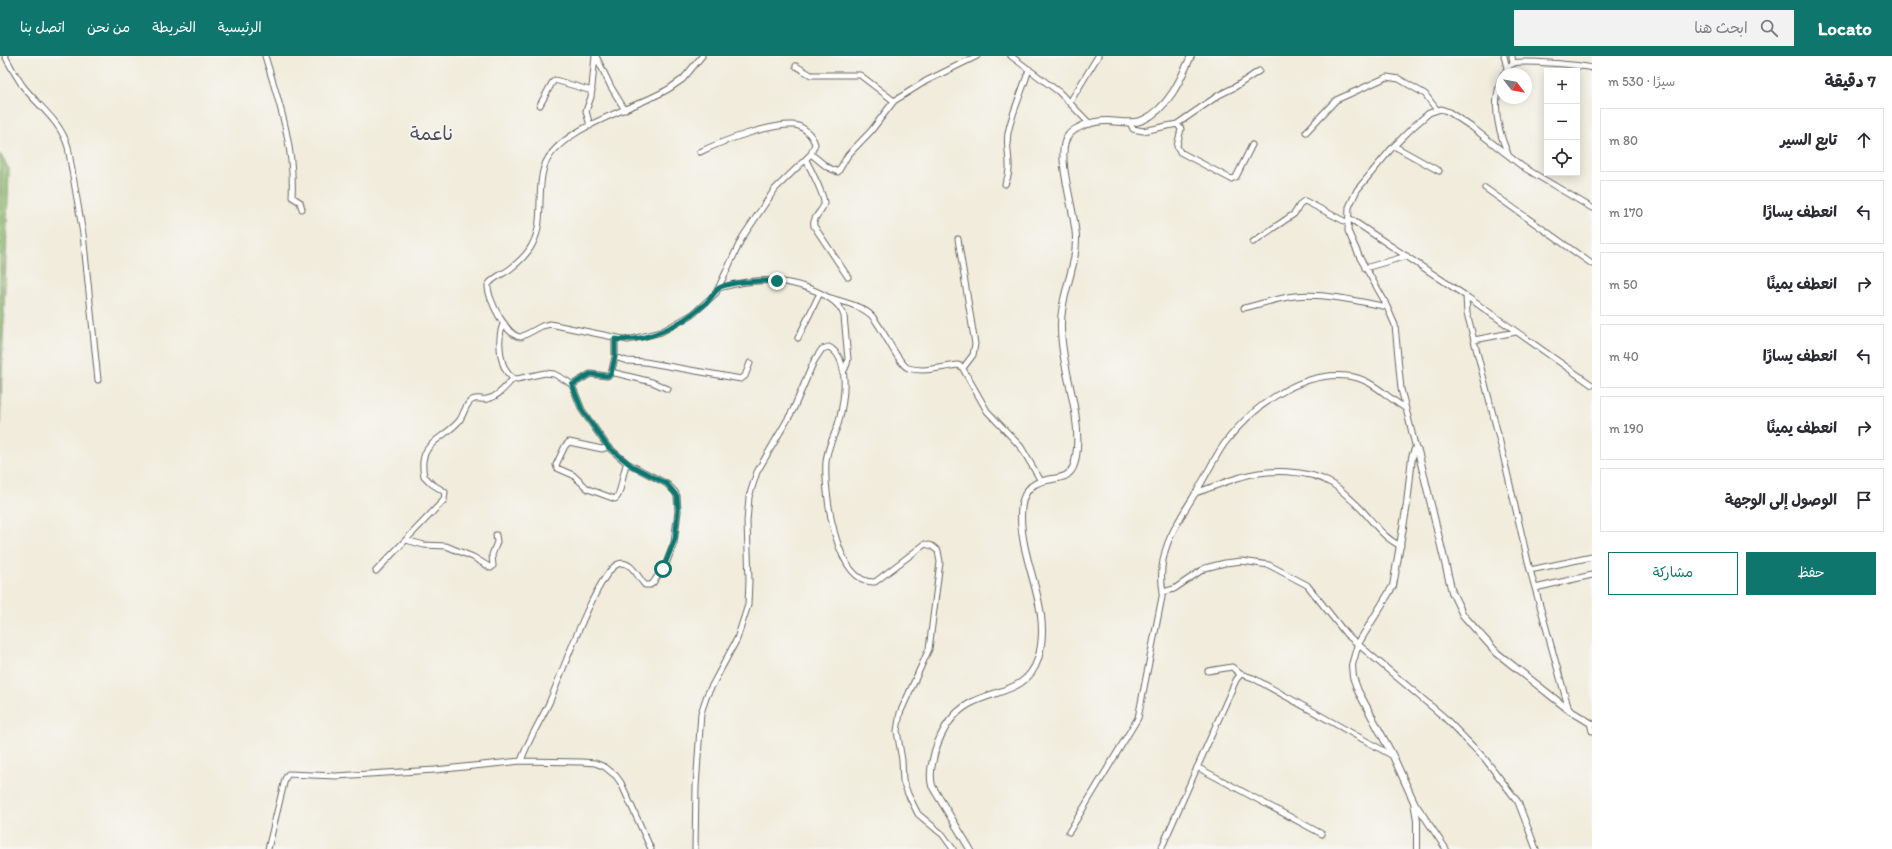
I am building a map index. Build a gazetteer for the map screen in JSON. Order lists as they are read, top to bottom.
{
  "districts": ["ناعمة"],
  "north": "bottom right",
  "page": {
    "header": "Locato",
    "search": "ابحث هنا",
    "nav": [
      "الرئيسية",
      "الخريطة",
      "من نحن",
      "اتصل بنا"
    ],
    "heading": ["7 دقيقة", "سيرًا · 530 m"],
    "map_buttons": ["+", "−"],
    "list": [
      ["تابع السير", "80 m"],
      ["انعطف يسارًا", "170 m"],
      ["انعطف يمينًا", "50 m"],
      ["انعطف يسارًا", "40 m"],
      ["انعطف يمينًا", "190 m"],
      "الوصول إلى الوجهة"
    ],
    "buttons": ["حفظ", "مشاركة"]
  }
}
